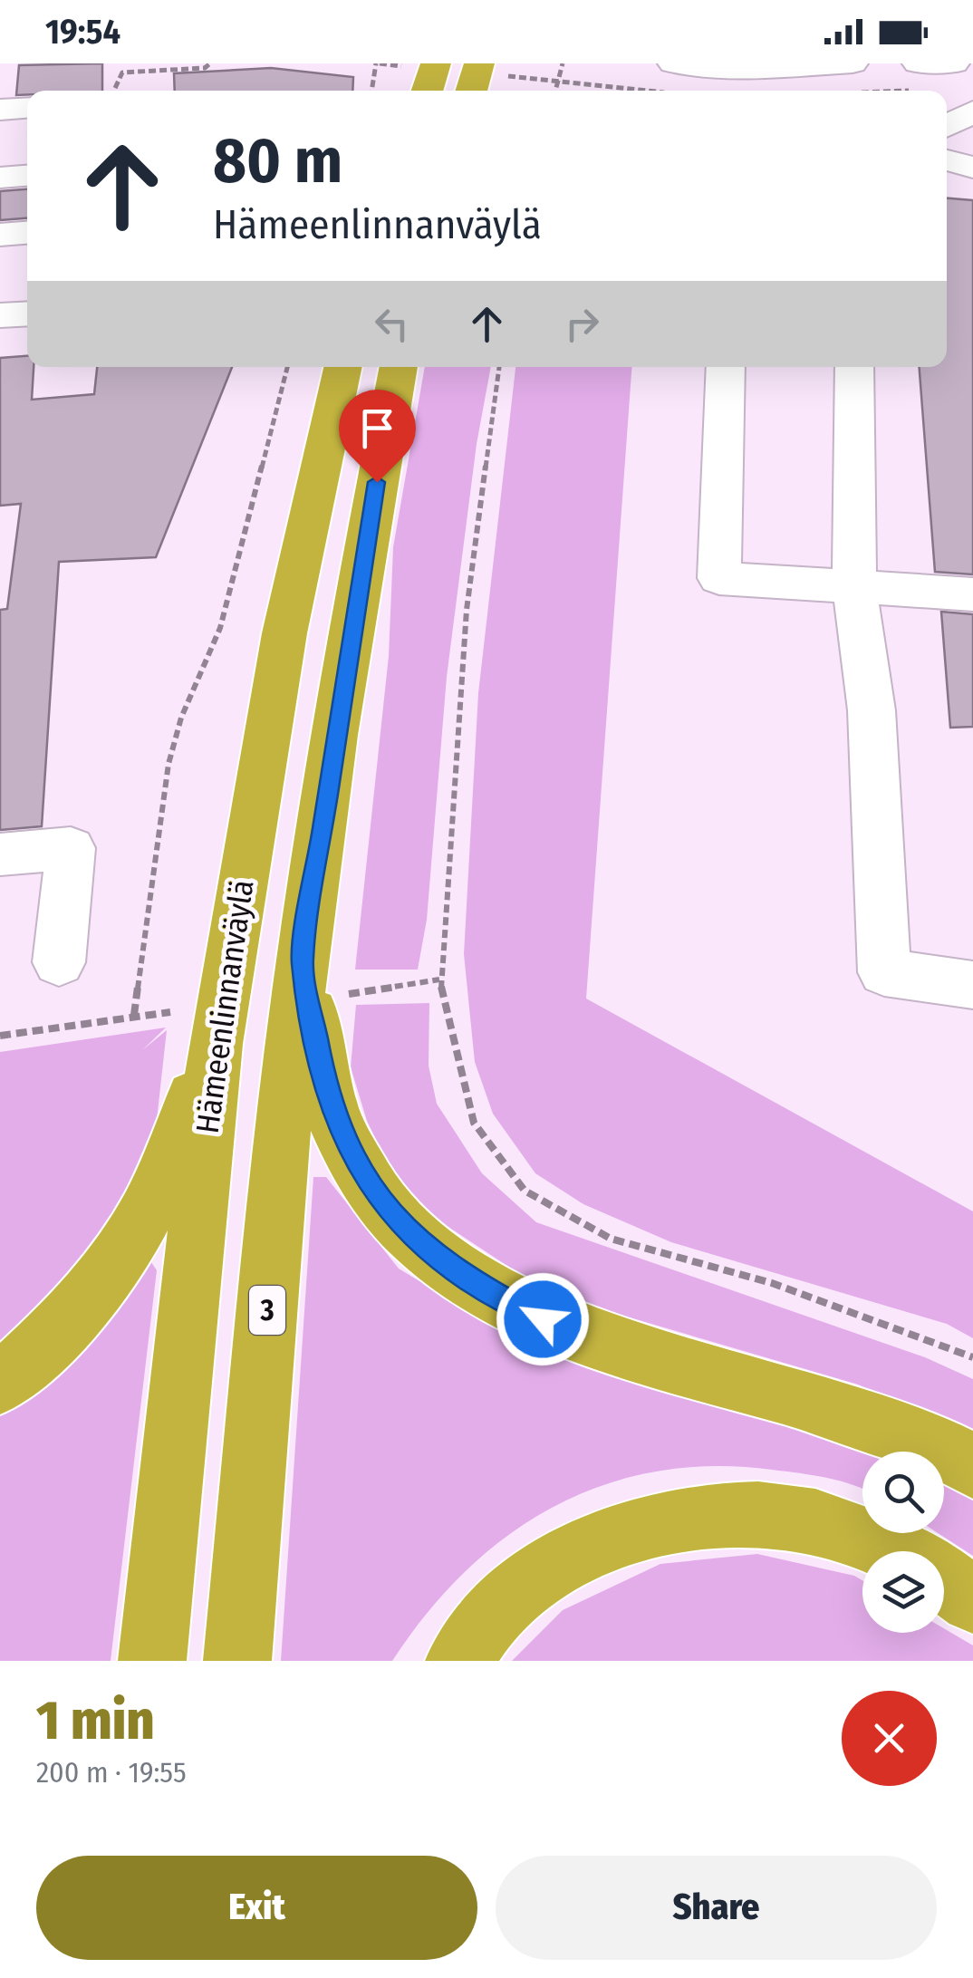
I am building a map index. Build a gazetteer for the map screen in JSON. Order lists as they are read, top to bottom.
{
  "streets": {
    "highway": ["Hämeenlinnanväylä", "3"]
  },
  "page": {
    "status": "19:54",
    "turn": ["80 m", "Hämeenlinnanväylä"],
    "heading": ["1 min", "200 m · 19:55"],
    "buttons": ["Exit", "Share"]
  }
}
